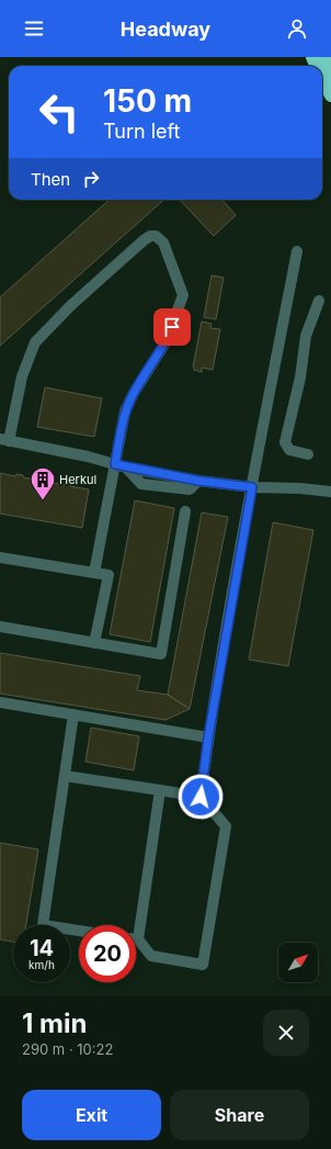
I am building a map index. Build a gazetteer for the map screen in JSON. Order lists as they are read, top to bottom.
{
  "places": {
    "building": ["Herkul"]
  },
  "north": "top right",
  "page": {
    "header": "Headway",
    "turn": ["150 m", "Turn left"],
    "then": "Then",
    "speed": "14 km/h",
    "limit": "20",
    "heading": ["1 min", "290 m · 10:22"],
    "buttons": ["Exit", "Share"]
  }
}
